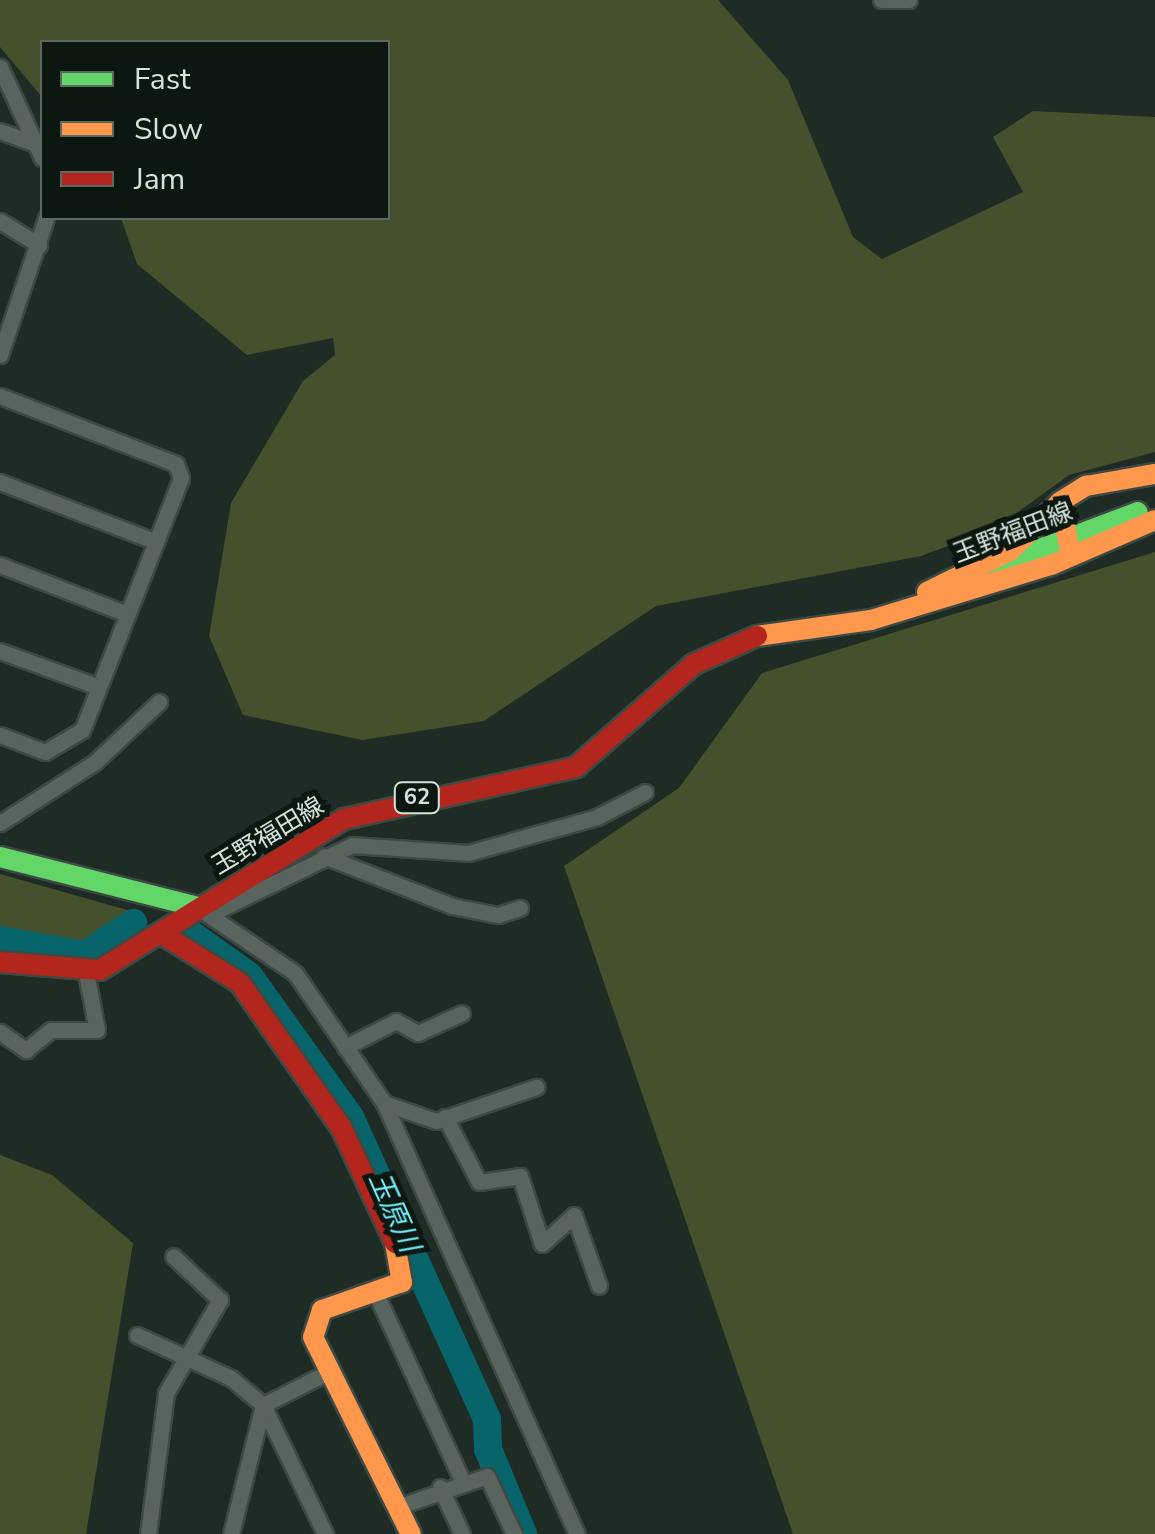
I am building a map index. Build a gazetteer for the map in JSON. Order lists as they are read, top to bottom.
{
  "streets": {
    "main road": ["玉野福田線", "62"]
  },
  "water": ["玉原川"],
  "legend": ["Fast", "Slow", "Jam"]
}
